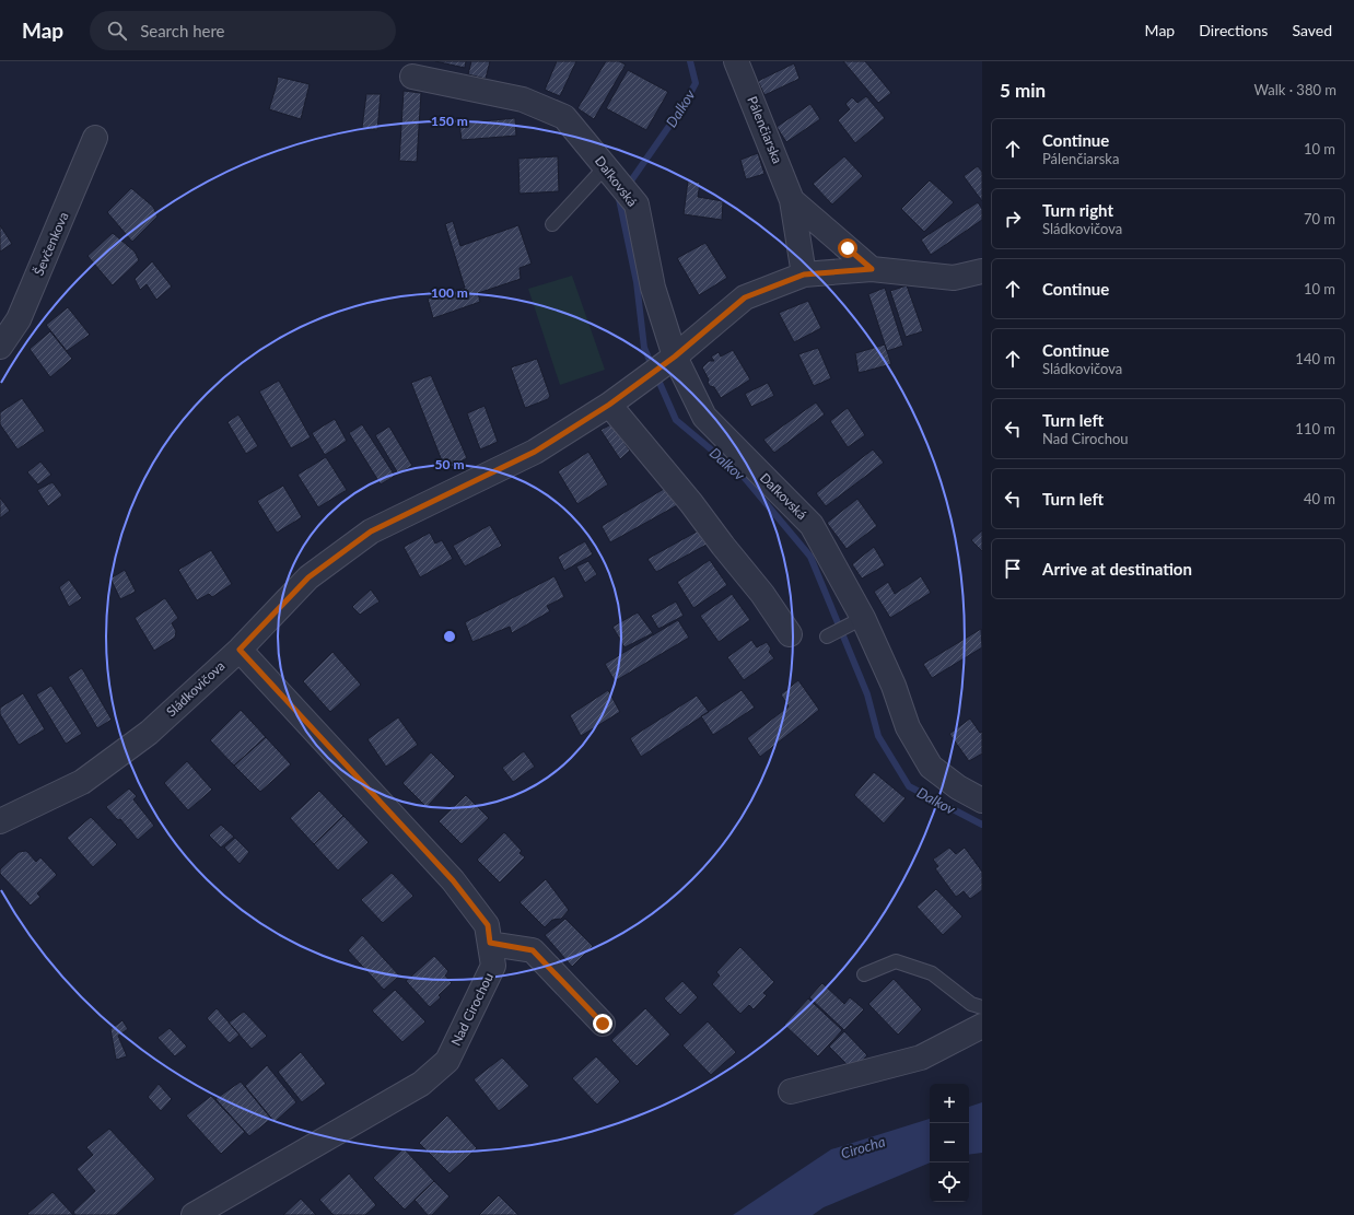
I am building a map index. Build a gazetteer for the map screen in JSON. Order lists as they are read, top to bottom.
{
  "streets": {
    "street": [
      "Pálenčiarska",
      "Daľkovská",
      "Ševčenkova",
      "Sládkovičova",
      "Nad Cirochou"
    ]
  },
  "crossings": [
    ["Pálenčiarska", "Sládkovičova"],
    ["Daľkovská", "Sládkovičova"],
    ["Sládkovičova", "Nad Cirochou"]
  ],
  "water": ["Dalkov", "Cirocha"],
  "page": {
    "header": "Map",
    "search": "Search here",
    "nav": ["Map", "Directions", "Saved"],
    "heading": ["5 min", "Walk · 380 m"],
    "list": [
      ["Continue", "Pálenčiarska", "10 m"],
      ["Turn right", "Sládkovičova", "70 m"],
      ["Continue", "10 m"],
      ["Continue", "Sládkovičova", "140 m"],
      ["Turn left", "Nad Cirochou", "110 m"],
      ["Turn left", "40 m"],
      "Arrive at destination"
    ],
    "map_buttons": ["+", "−"]
  },
  "rings": ["150 m", "100 m", "50 m"]
}
